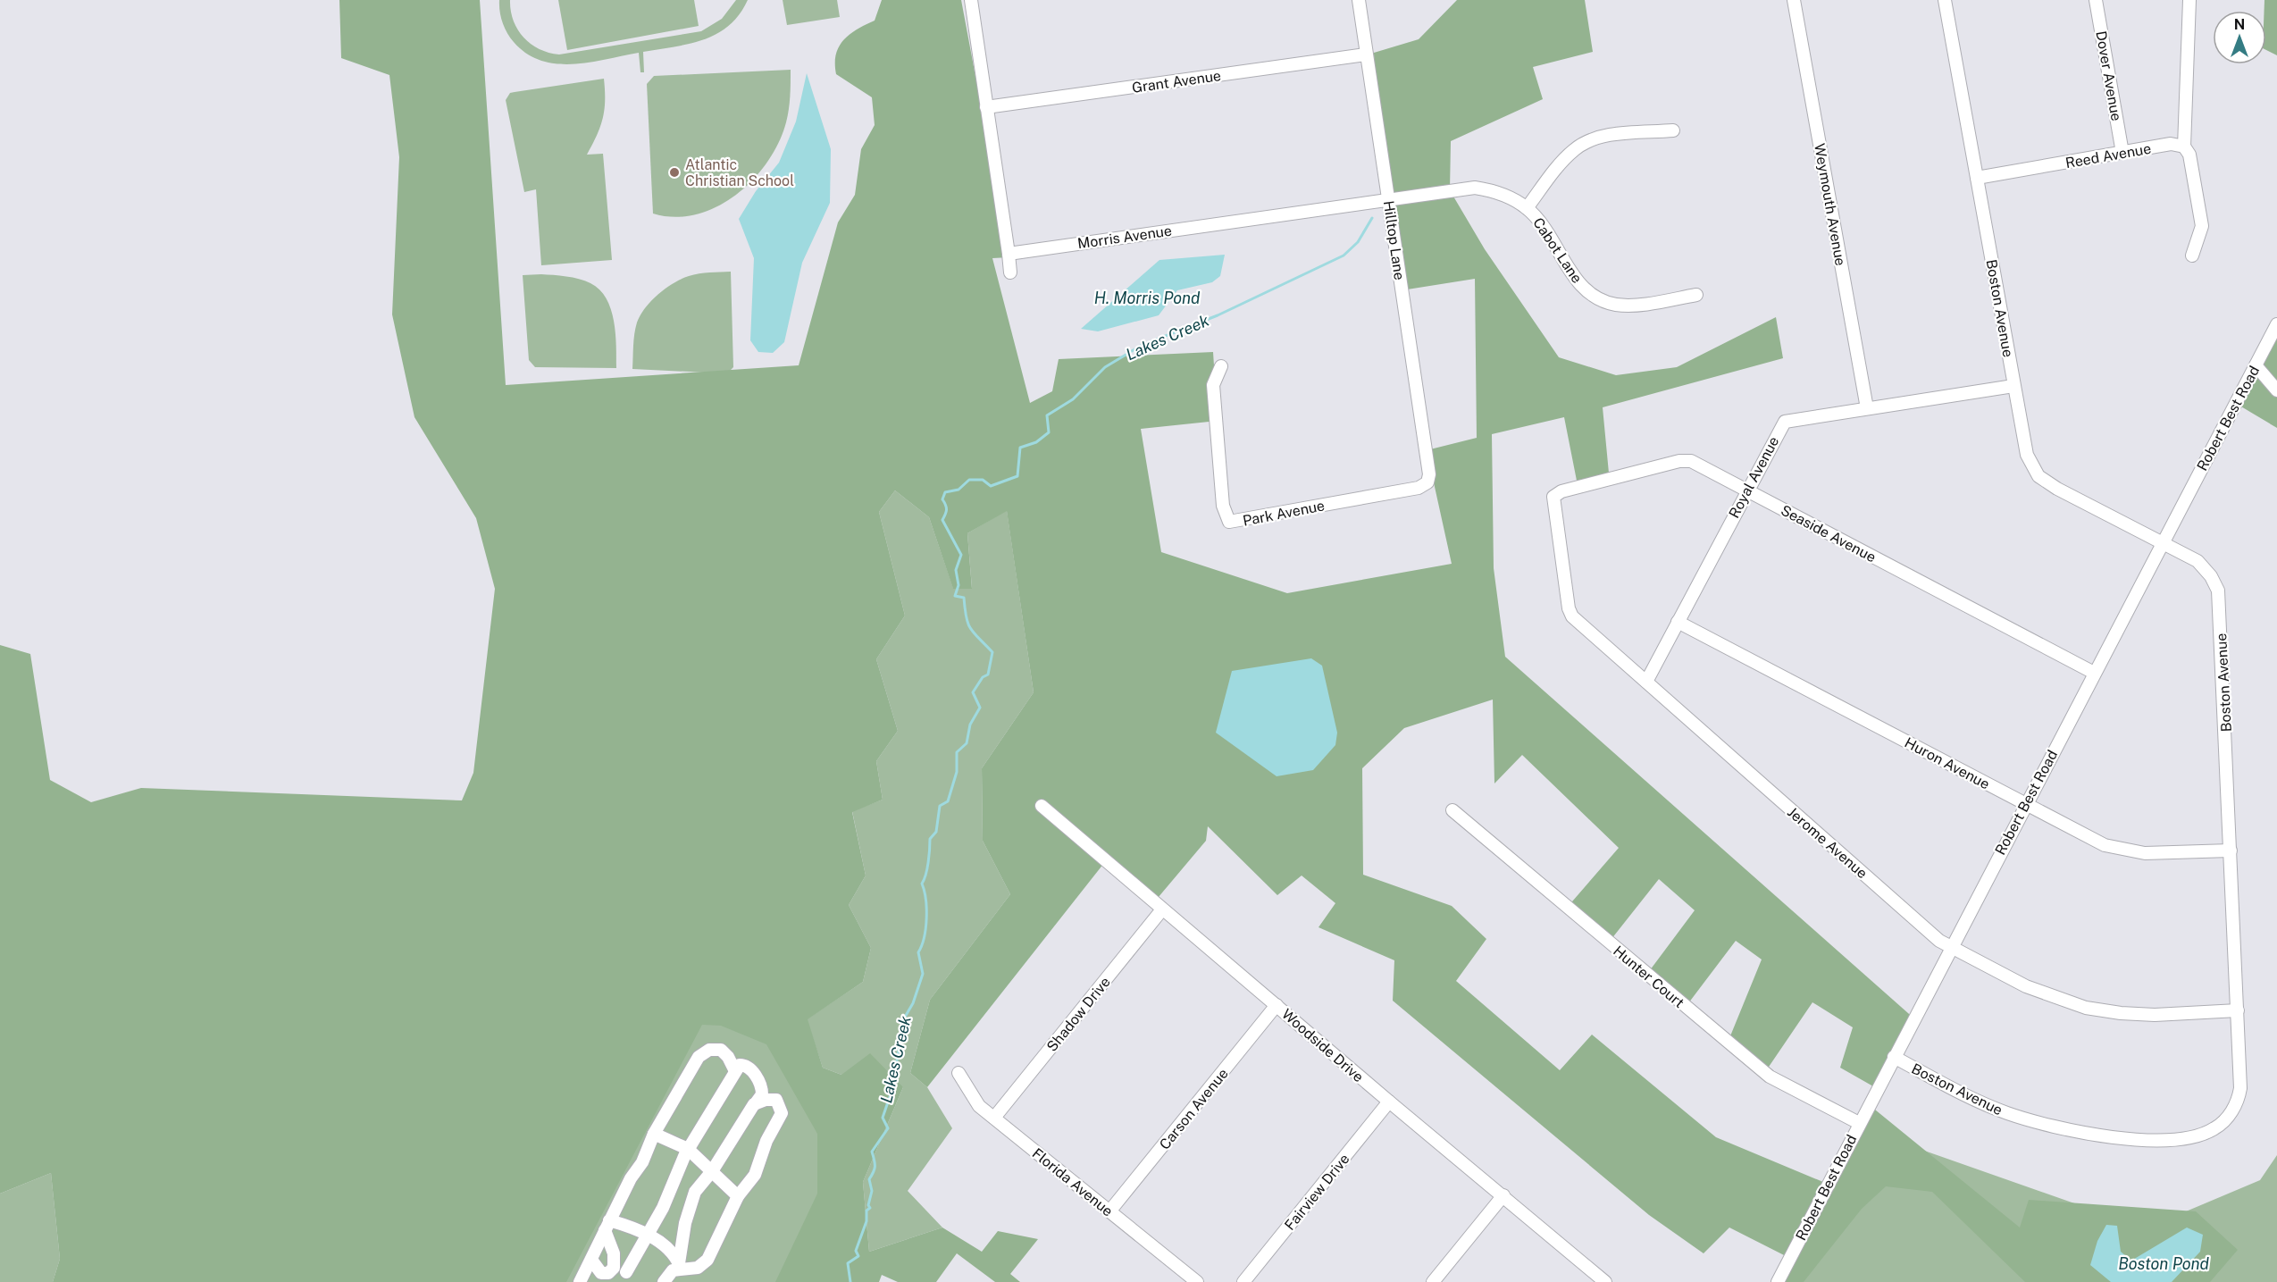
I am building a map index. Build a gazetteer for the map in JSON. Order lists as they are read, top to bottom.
{
  "streets": {
    "street": [
      "Dover Avenue",
      "Grant Avenue",
      "Reed Avenue",
      "Weymouth Avenue",
      "Morris Avenue",
      "Hilltop Lane",
      "Cabot Lane",
      "Boston Avenue",
      "Robert Best Road",
      "Royal Avenue",
      "Park Avenue",
      "Seaside Avenue",
      "Huron Avenue",
      "Jerome Avenue",
      "Hunter Court",
      "Shadow Drive",
      "Woodside Drive",
      "Carson Avenue",
      "Florida Avenue",
      "Fairview Drive"
    ]
  },
  "crossings": [
    ["Dover Avenue", "Reed Avenue"],
    ["Grant Avenue", "Hilltop Lane"],
    ["Reed Avenue", "Boston Avenue"],
    ["Weymouth Avenue", "Royal Avenue"],
    ["Morris Avenue", "Hilltop Lane"],
    ["Morris Avenue", "Cabot Lane"],
    ["Hilltop Lane", "Cabot Lane"],
    ["Hilltop Lane", "Park Avenue"],
    ["Boston Avenue", "Robert Best Road"],
    ["Boston Avenue", "Royal Avenue"],
    ["Boston Avenue", "Huron Avenue"],
    ["Boston Avenue", "Jerome Avenue"],
    ["Robert Best Road", "Seaside Avenue"],
    ["Robert Best Road", "Huron Avenue"],
    ["Robert Best Road", "Jerome Avenue"],
    ["Robert Best Road", "Hunter Court"],
    ["Royal Avenue", "Seaside Avenue"],
    ["Royal Avenue", "Huron Avenue"],
    ["Royal Avenue", "Jerome Avenue"],
    ["Seaside Avenue", "Jerome Avenue"],
    ["Shadow Drive", "Woodside Drive"],
    ["Shadow Drive", "Florida Avenue"],
    ["Woodside Drive", "Carson Avenue"],
    ["Woodside Drive", "Fairview Drive"],
    ["Carson Avenue", "Florida Avenue"]
  ],
  "water": ["H. Morris Pond", "Lakes Creek", "Boston Pond"],
  "places": ["Atlantic Christian School"],
  "north": "top"
}
